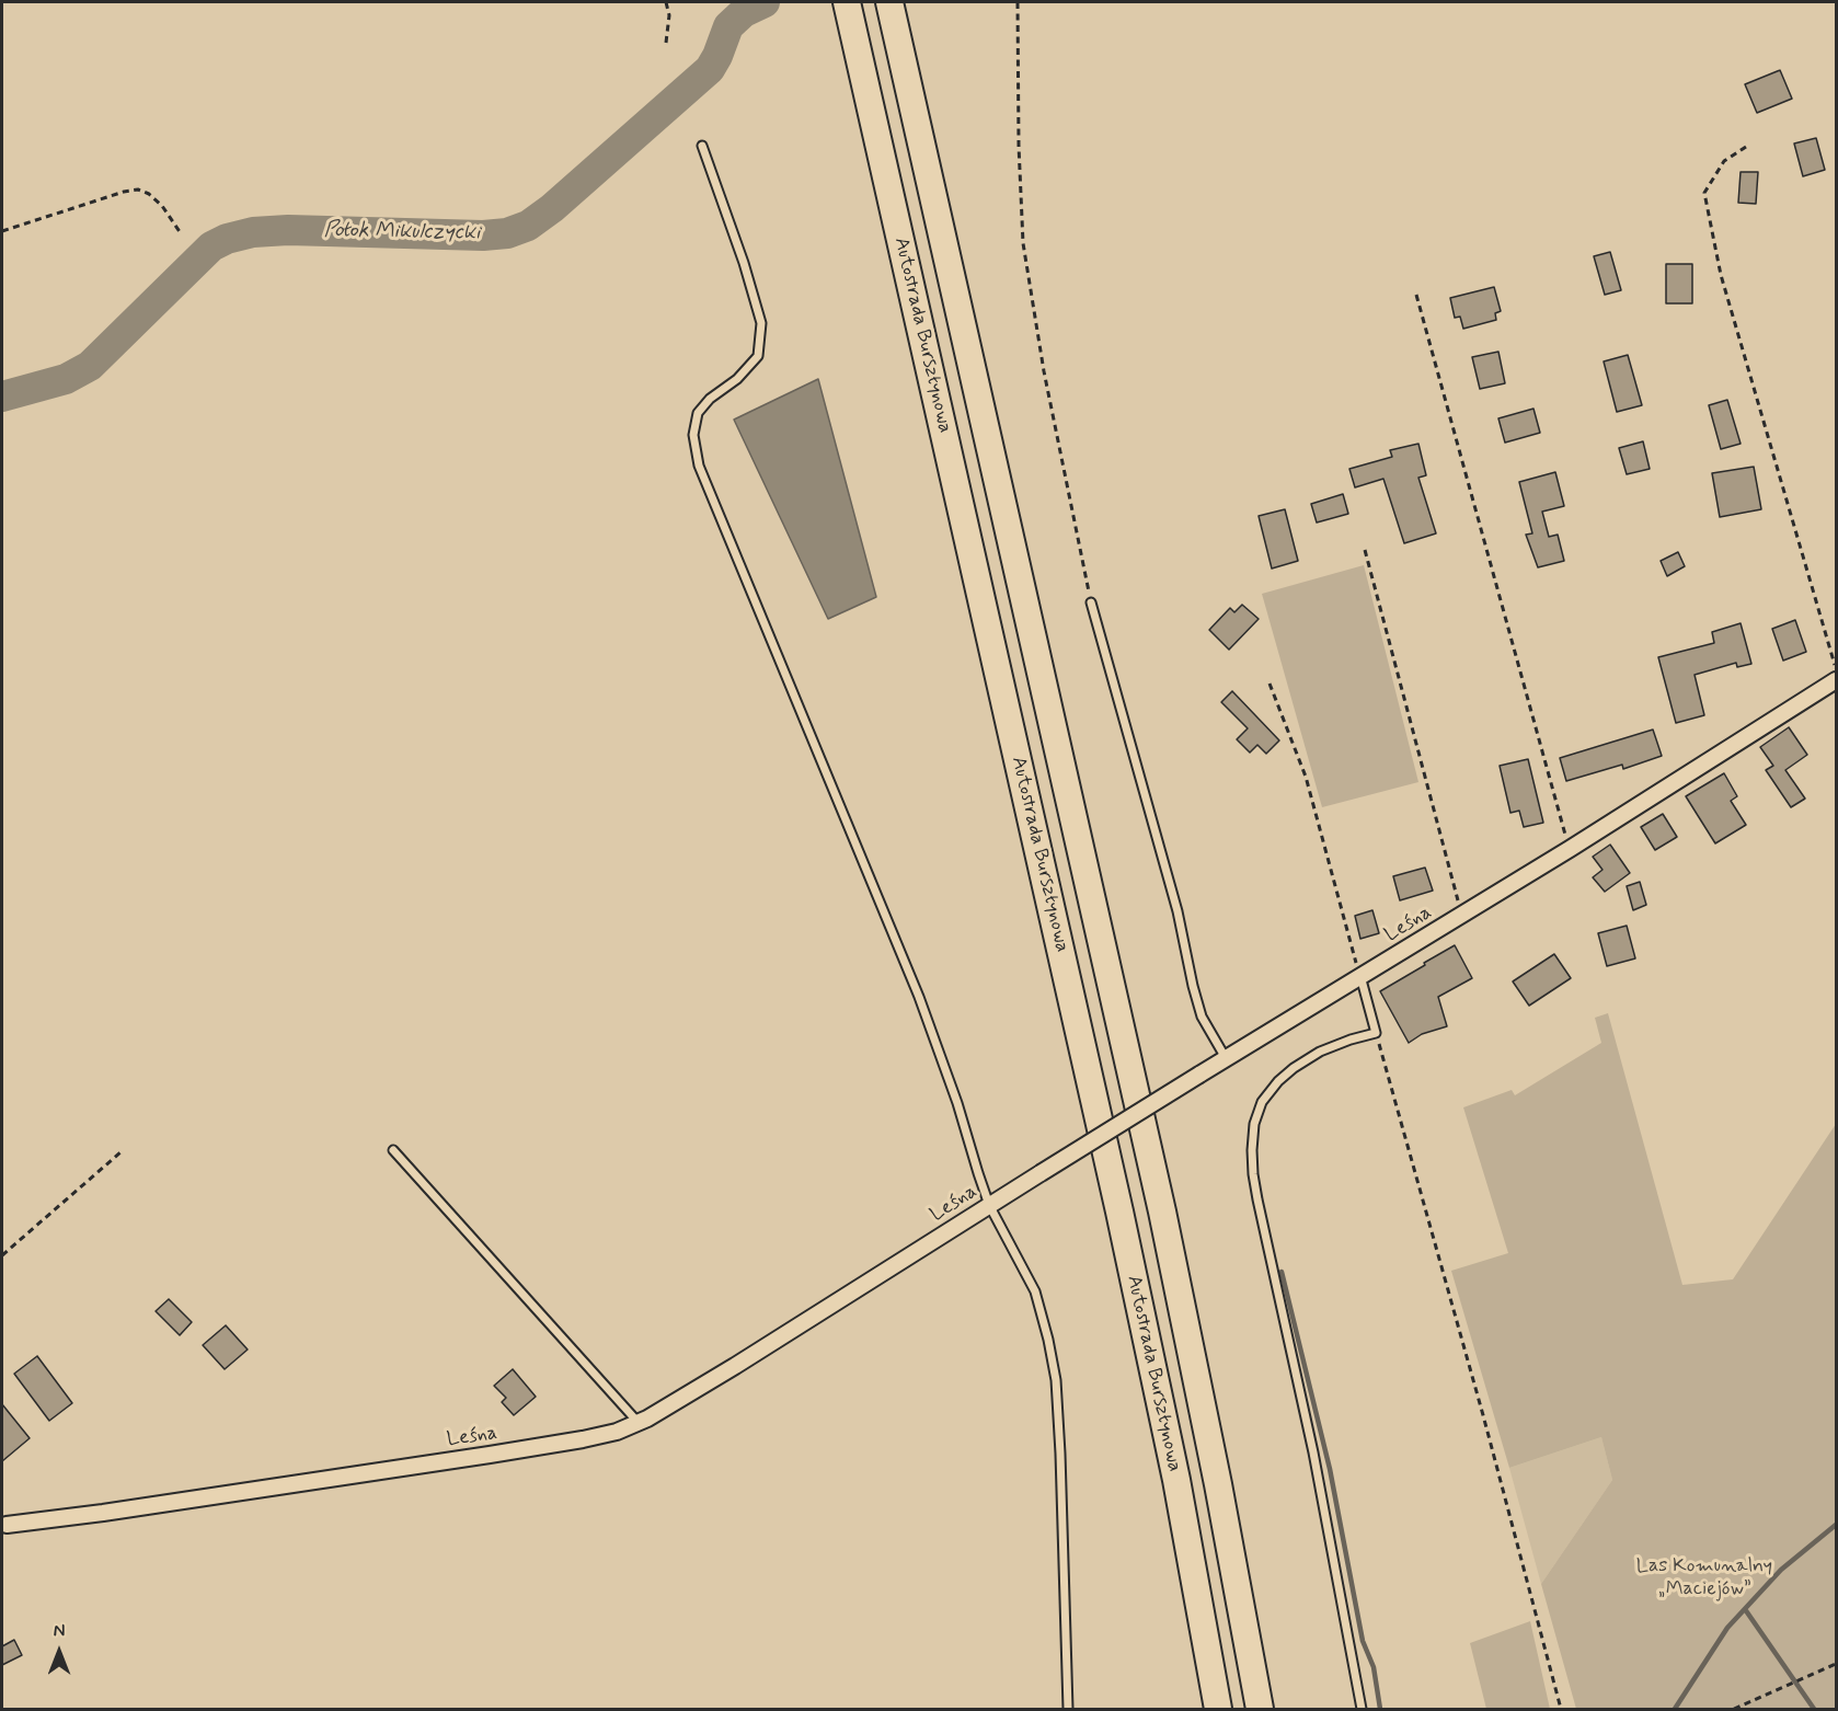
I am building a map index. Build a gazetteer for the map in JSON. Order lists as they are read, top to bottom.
{
  "streets": {
    "highway": ["Autostrada Bursztynowa"],
    "street": ["Leśna"]
  },
  "water": ["Potok Mikulczycki"],
  "parks": ["Las Komunalny „Maciejów”"],
  "north": "top"
}
